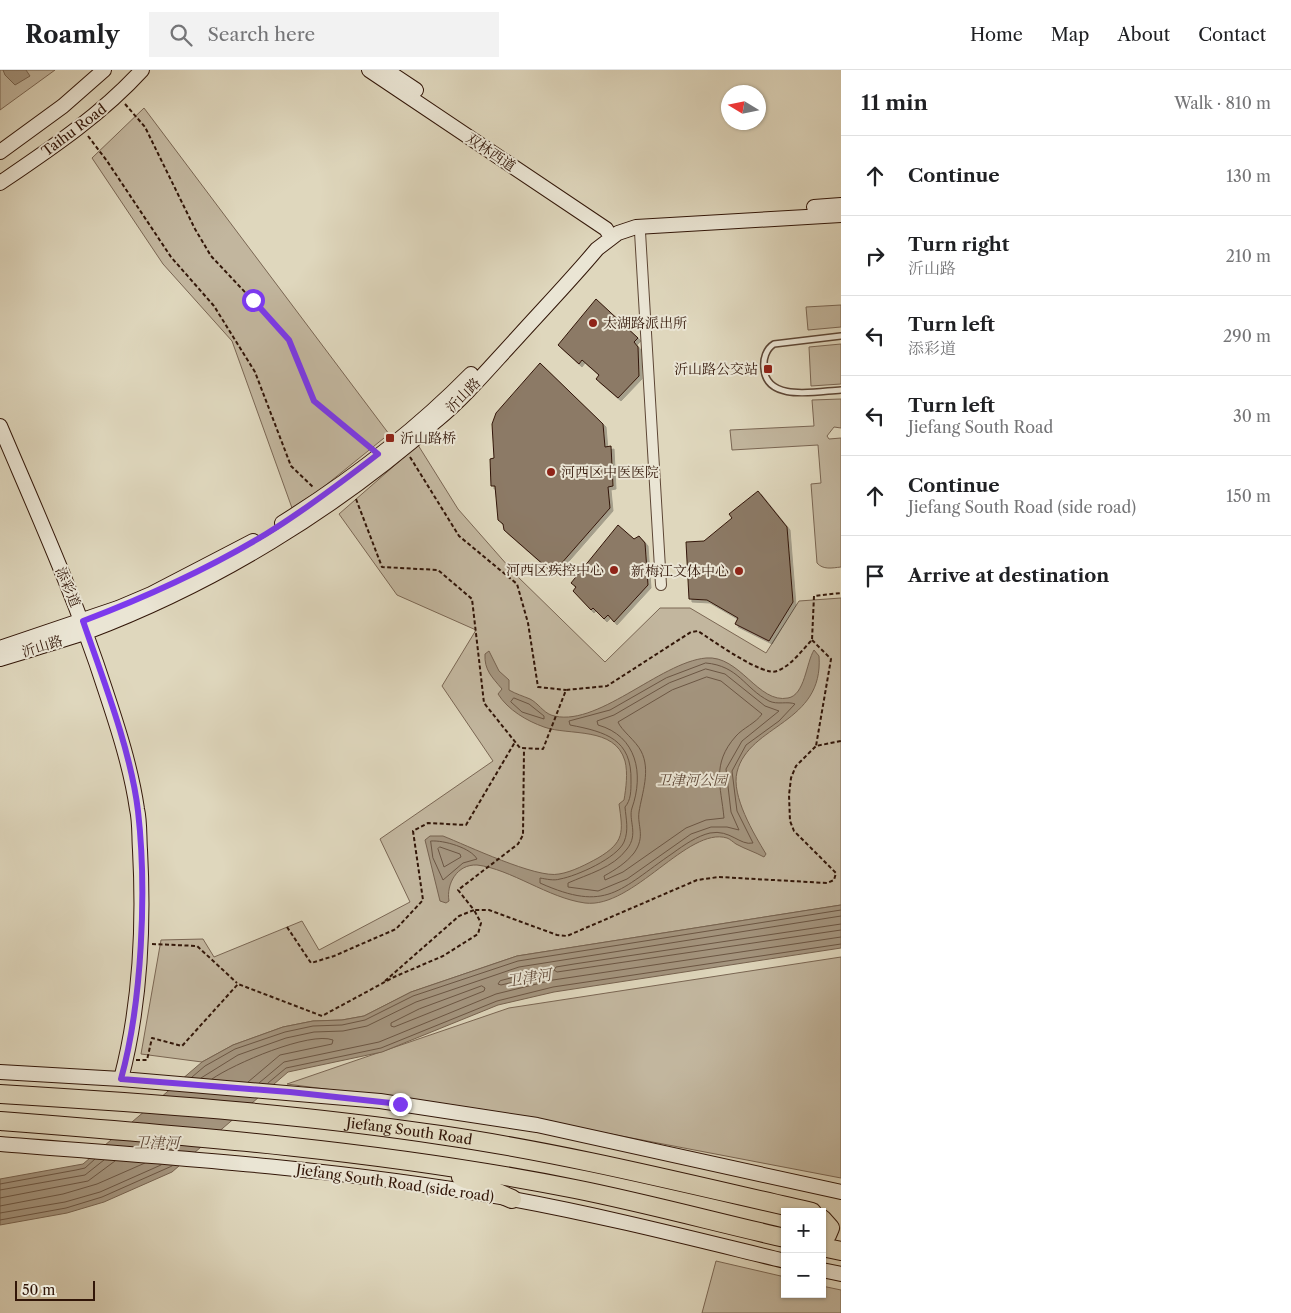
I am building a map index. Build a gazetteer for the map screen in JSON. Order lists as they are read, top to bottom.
{
  "streets": {
    "highway": ["Jiefang South Road"],
    "street": [
      "Taihu Road",
      "双林西道",
      "沂山路",
      "添彩道",
      "Jiefang South Road (side road)"
    ]
  },
  "crossings": [
    ["双林西道", "沂山路"],
    ["沂山路", "添彩道"]
  ],
  "water": ["卫津河"],
  "parks": ["卫津河公园"],
  "places": {
    "other": [
      "太湖路派出所",
      "河西区中医医院",
      "河西区疾控中心",
      "新梅江文体中心"
    ],
    "transit": ["沂山路公交站", "沂山路桥"]
  },
  "scale_bar": "50 m",
  "north": "left",
  "page": {
    "header": "Roamly",
    "search": "Search here",
    "nav": [
      "Home",
      "Map",
      "About",
      "Contact"
    ],
    "heading": ["11 min", "Walk · 810 m"],
    "list": [
      ["Continue", "130 m"],
      ["Turn right", "沂山路", "210 m"],
      ["Turn left", "添彩道", "290 m"],
      ["Turn left", "Jiefang South Road", "30 m"],
      ["Continue", "Jiefang South Road (side road)", "150 m"],
      "Arrive at destination"
    ],
    "map_buttons": ["+", "−"],
    "scale": "50 m"
  }
}
